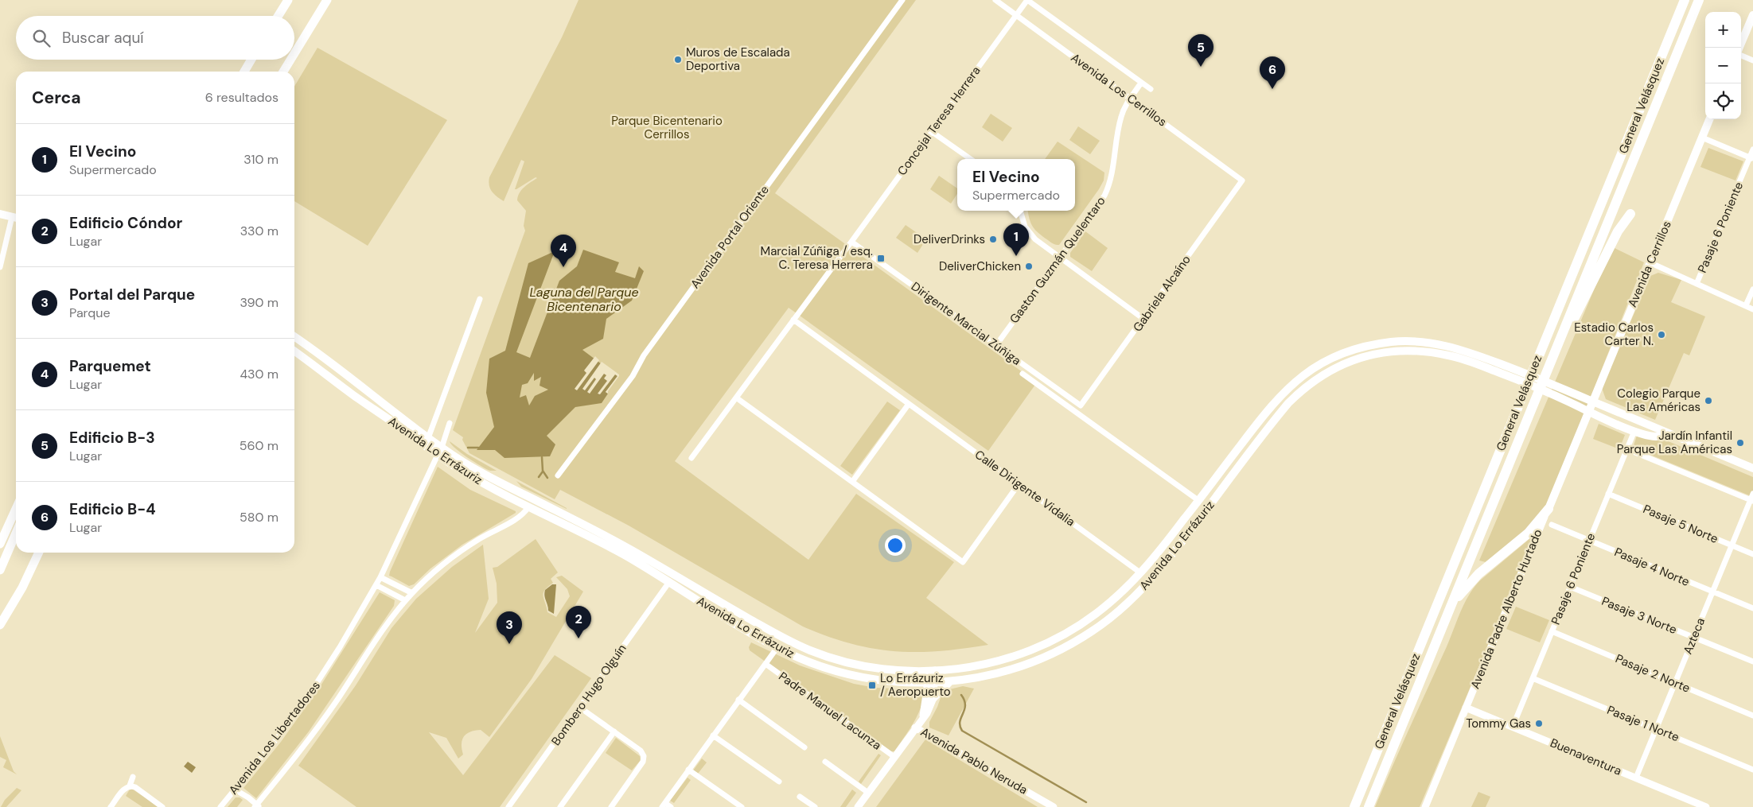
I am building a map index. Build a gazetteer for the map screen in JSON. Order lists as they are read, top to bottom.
{
  "streets": {
    "highway": ["General Velásquez"],
    "main road": ["Avenida Cerrillos", "Avenida Lo Errázuriz", "Avenida Padre Alberto Hurtado"],
    "street": [
      "Avenida Los Cerrillos",
      "Concejal Teresa Herrera",
      "Pasaje 6 Poniente",
      "Avenida Portal Oriente",
      "Gaston Guzmán Quelentaro",
      "Gabriela Alcaíno",
      "Dirigente Marcial Zúñiga",
      "Calle Dirigente Vidalia",
      "Pasaje 5 Norte",
      "Pasaje 4 Norte",
      "Pasaje 3 Norte",
      "Azteca",
      "Pasaje 2 Norte",
      "Bombero Hugo Olguín",
      "Padre Manuel Lacunza",
      "Pasaje 1 Norte",
      "Avenida Los Libertadores",
      "Buenaventura",
      "Avenida Pablo Neruda"
    ]
  },
  "crossings": [
    ["Avenida Los Cerrillos", "Concejal Teresa Herrera"],
    ["Avenida Los Cerrillos", "Gaston Guzmán Quelentaro"],
    ["Avenida Los Cerrillos", "Gabriela Alcaíno"],
    ["Concejal Teresa Herrera", "Dirigente Marcial Zúñiga"],
    ["Concejal Teresa Herrera", "Calle Dirigente Vidalia"],
    ["Pasaje 6 Poniente", "Avenida Lo Errázuriz"],
    ["Pasaje 6 Poniente", "Pasaje 5 Norte"],
    ["Pasaje 6 Poniente", "Pasaje 4 Norte"],
    ["Pasaje 6 Poniente", "Pasaje 3 Norte"],
    ["Pasaje 6 Poniente", "Pasaje 2 Norte"],
    ["Pasaje 6 Poniente", "Pasaje 1 Norte"],
    ["Pasaje 6 Poniente", "Buenaventura"],
    ["Gaston Guzmán Quelentaro", "Dirigente Marcial Zúñiga"],
    ["Avenida Cerrillos", "Avenida Lo Errázuriz"],
    ["Avenida Cerrillos", "Avenida Padre Alberto Hurtado"],
    ["Gabriela Alcaíno", "Dirigente Marcial Zúñiga"],
    ["Avenida Lo Errázuriz", "Calle Dirigente Vidalia"],
    ["Avenida Lo Errázuriz", "Avenida Padre Alberto Hurtado"],
    ["Avenida Lo Errázuriz", "Bombero Hugo Olguín"],
    ["Avenida Lo Errázuriz", "Avenida Los Libertadores"],
    ["Pasaje 5 Norte", "Azteca"],
    ["Pasaje 4 Norte", "Azteca"],
    ["Avenida Padre Alberto Hurtado", "Buenaventura"],
    ["Pasaje 3 Norte", "Azteca"],
    ["Azteca", "Pasaje 2 Norte"],
    ["Azteca", "Pasaje 1 Norte"],
    ["Azteca", "Buenaventura"]
  ],
  "water": ["Laguna del Parque Bicentenario"],
  "parks": ["Parque Bicentenario Cerrillos"],
  "places": {
    "other": [
      "Muros de Escalada Deportiva",
      "DeliverDrinks",
      "DeliverChicken",
      "Estadio Carlos Carter N.",
      "Colegio Parque Las Américas",
      "Jardín Infantil Parque Las Américas",
      "Tommy Gas"
    ],
    "transit": ["Marcial Zúñiga / esq. C. Teresa Herrera", "Lo Errázuriz / Aeropuerto"]
  },
  "page": {
    "map_buttons": ["+", "−"],
    "search": "Buscar aquí",
    "pins": [
      "5",
      "6",
      "1",
      "4",
      "2",
      "3"
    ],
    "heading": ["Cerca", "6 resultados"],
    "list": [
      {
        "mark": "1",
        "name": "El Vecino",
        "note": "Supermercado",
        "value": "310 m"
      },
      {
        "mark": "2",
        "name": "Edificio Cóndor",
        "note": "Lugar",
        "value": "330 m"
      },
      {
        "mark": "3",
        "name": "Portal del Parque",
        "note": "Parque",
        "value": "390 m"
      },
      {
        "mark": "4",
        "name": "Parquemet",
        "note": "Lugar",
        "value": "430 m"
      },
      {
        "mark": "5",
        "name": "Edificio B-3",
        "note": "Lugar",
        "value": "560 m"
      },
      {
        "mark": "6",
        "name": "Edificio B-4",
        "note": "Lugar",
        "value": "580 m"
      }
    ],
    "popup": ["El Vecino", "Supermercado"]
  }
}
